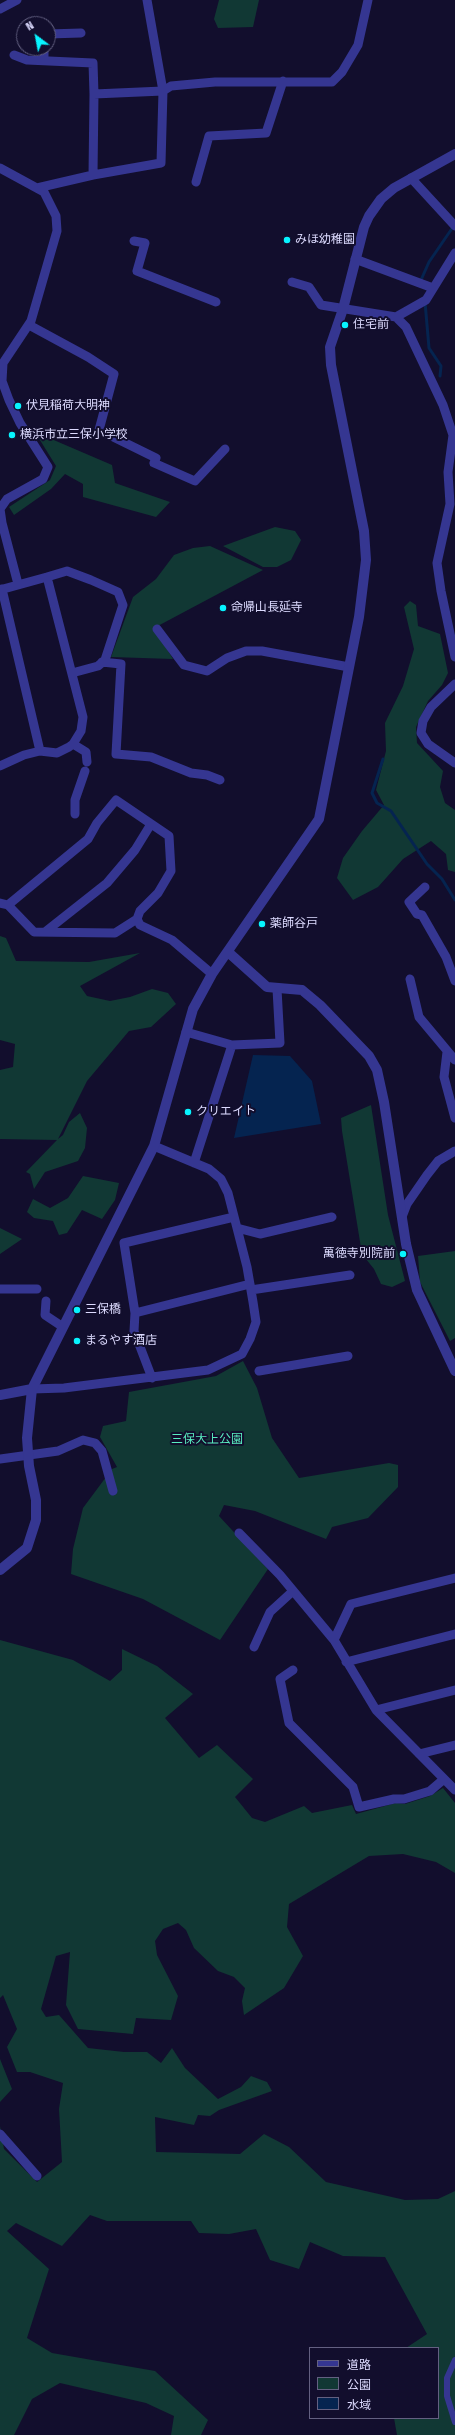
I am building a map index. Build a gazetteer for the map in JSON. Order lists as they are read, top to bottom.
{
  "parks": ["三保大上公園"],
  "places": [
    "みほ幼稚園",
    "住宅前",
    "伏見稲荷大明神",
    "横浜市立三保小学校",
    "命帰山長延寺",
    "薬師谷戸",
    "クリエイト",
    "萬徳寺別院前",
    "三保橋",
    "まるやす酒店"
  ],
  "legend": ["道路", "公園", "水域"],
  "north": "top left"
}
